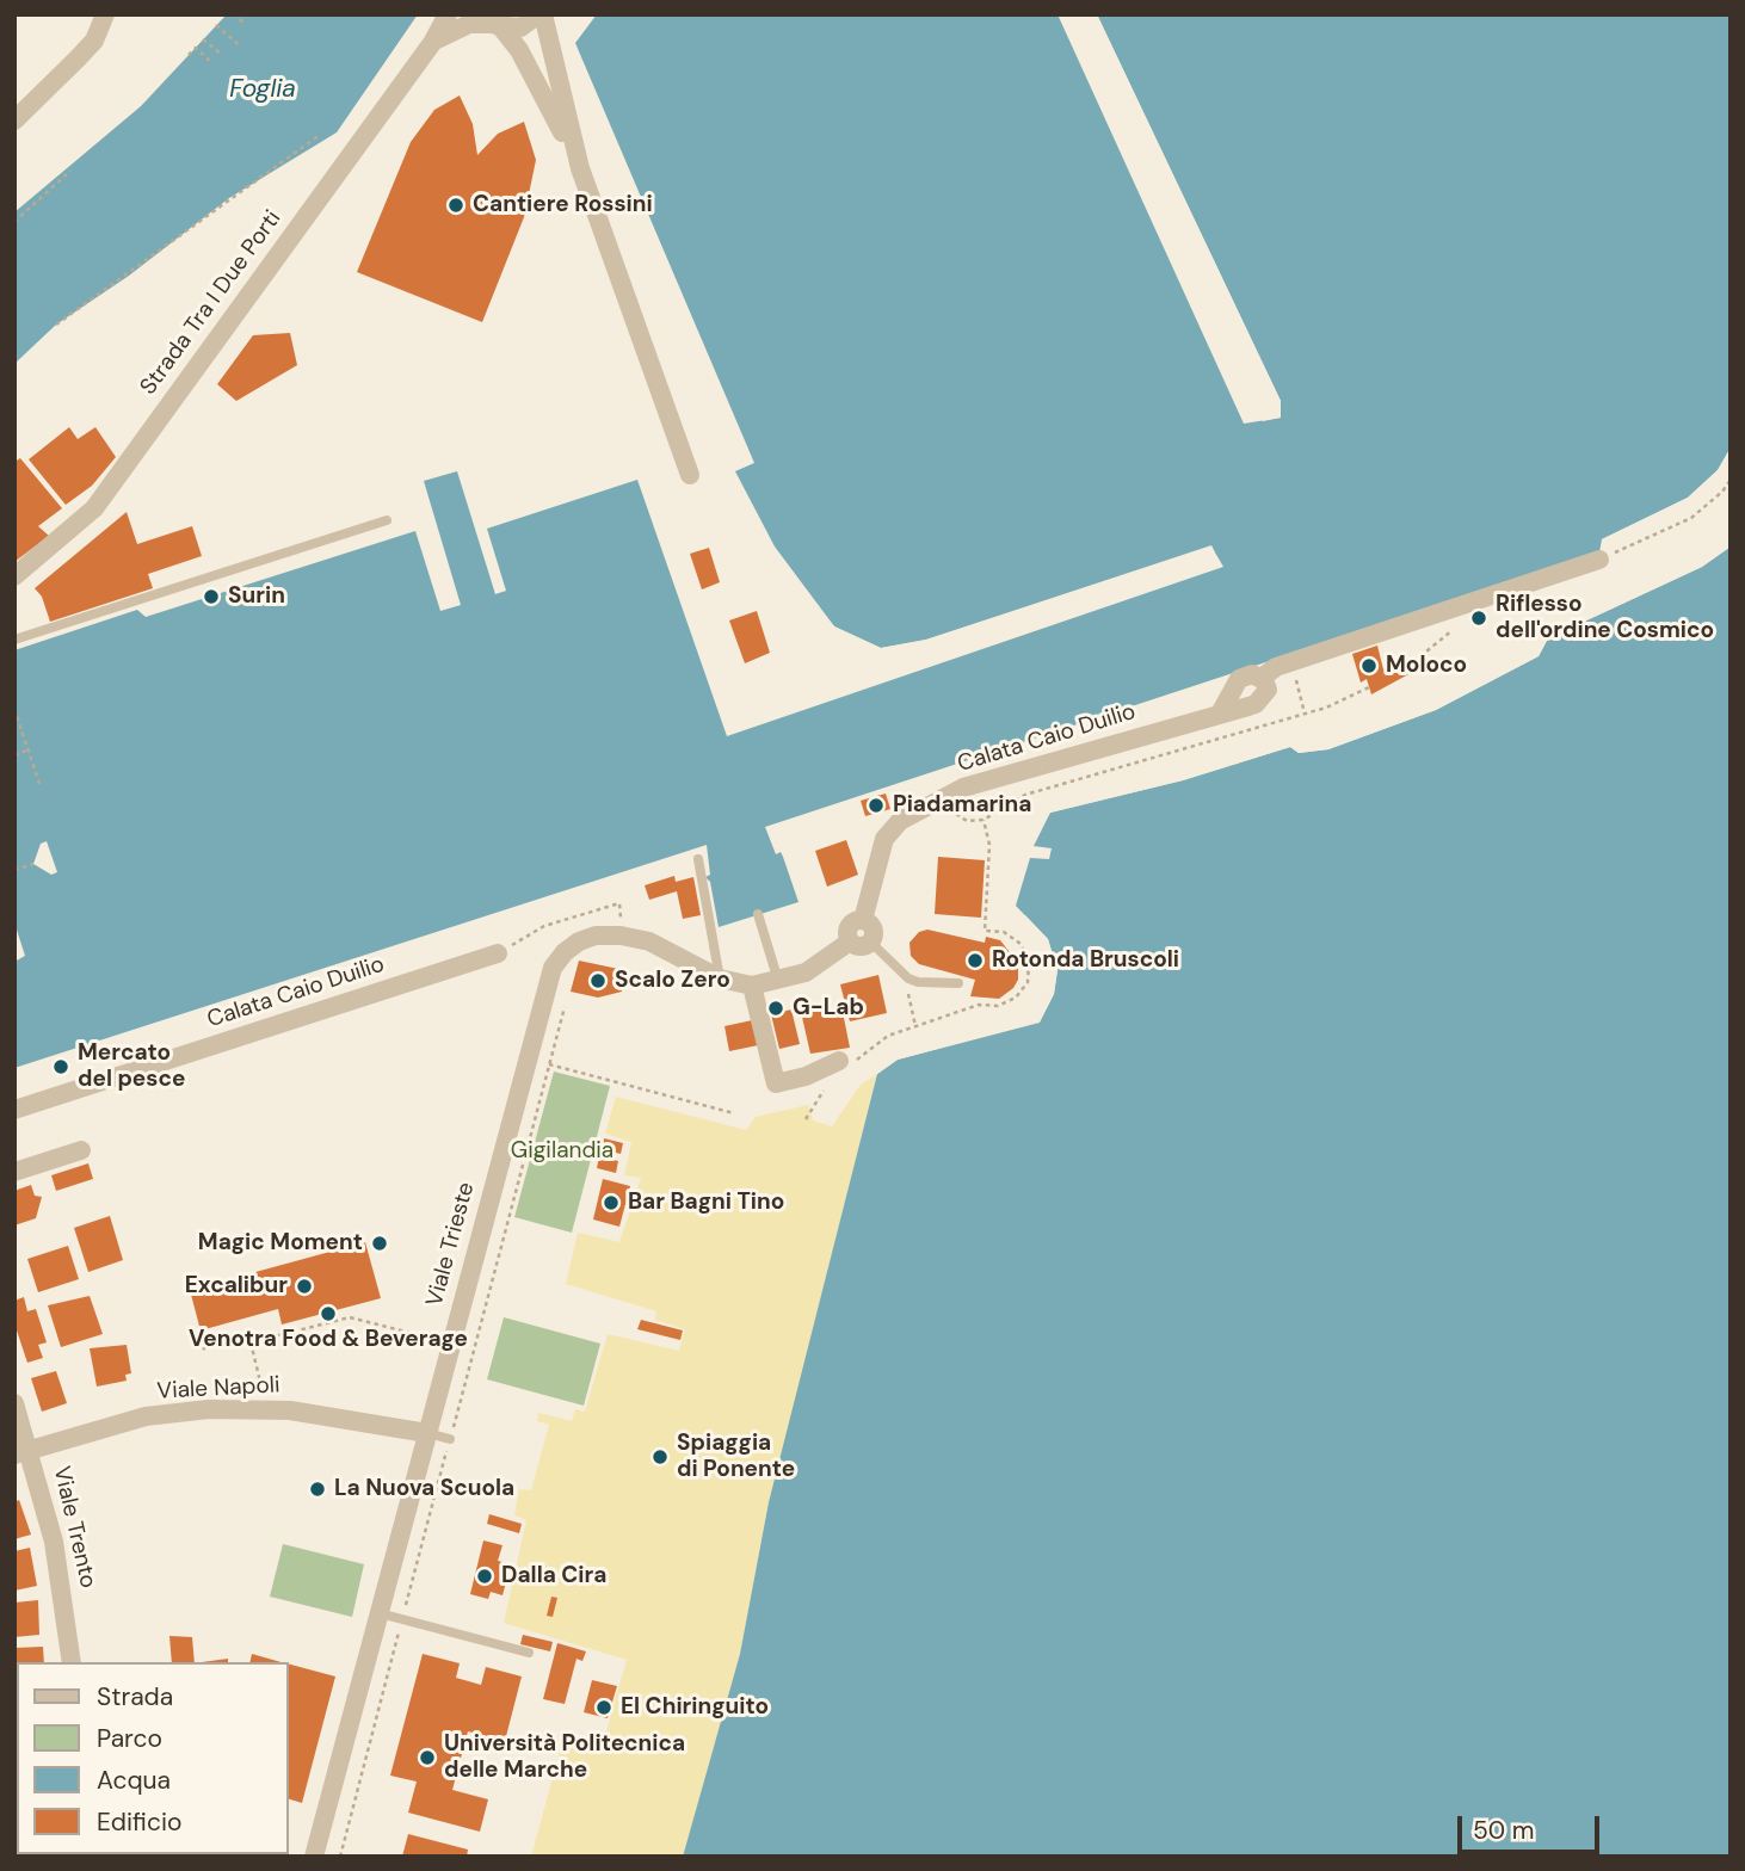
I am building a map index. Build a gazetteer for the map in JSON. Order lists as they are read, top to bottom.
{
  "streets": {
    "street": [
      "Strada Tra I Due Porti",
      "Calata Caio Duilio",
      "Viale Trieste",
      "Viale Napoli",
      "Viale Trento"
    ]
  },
  "crossings": [
    ["Calata Caio Duilio", "Viale Trieste"],
    ["Viale Trieste", "Viale Napoli"],
    ["Viale Napoli", "Viale Trento"]
  ],
  "water": ["Foglia"],
  "parks": ["Gigilandia"],
  "places": [
    "Cantiere Rossini",
    "Surin",
    "Riflesso dell'ordine Cosmico",
    "Moloco",
    "Piadamarina",
    "Rotonda Bruscoli",
    "Scalo Zero",
    "G-Lab",
    "Mercato del pesce",
    "Bar Bagni Tino",
    "Magic Moment",
    "Excalibur",
    "Venotra Food & Beverage",
    "Spiaggia di Ponente",
    "La Nuova Scuola",
    "Dalla Cira",
    "El Chiringuito",
    "Università Politecnica delle Marche"
  ],
  "legend": [
    "Strada",
    "Parco",
    "Acqua",
    "Edificio"
  ],
  "scale_bar": "50 m"
}
